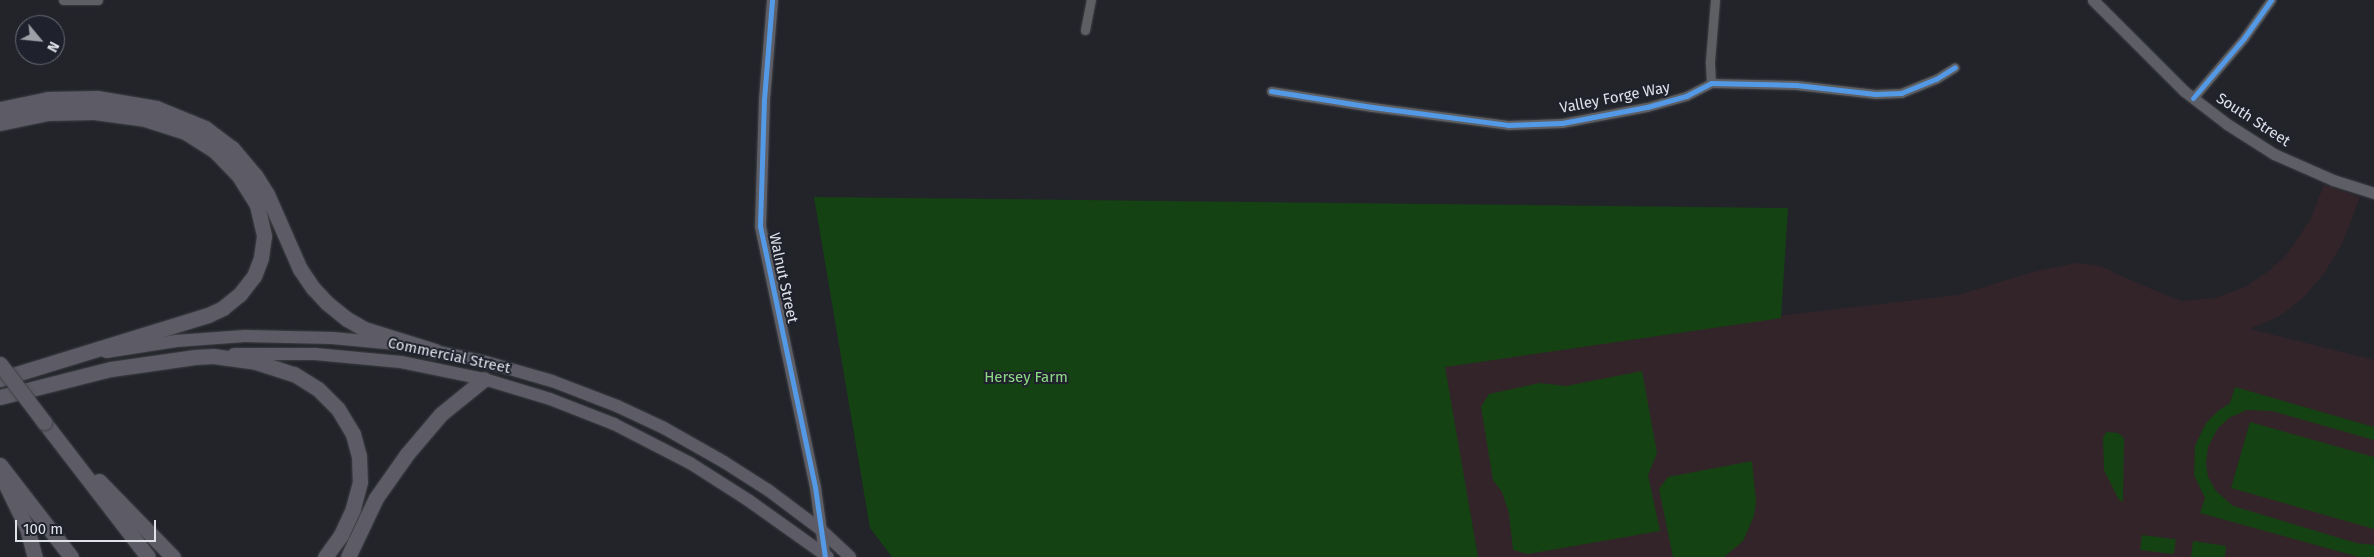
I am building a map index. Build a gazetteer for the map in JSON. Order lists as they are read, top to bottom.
{
  "streets": {
    "highway": ["Commercial Street"],
    "street": ["Valley Forge Way", "South Street", "Walnut Street"]
  },
  "crossings": [
    ["Walnut Street", "Commercial Street"]
  ],
  "parks": ["Hersey Farm"],
  "scale_bar": "100 m",
  "north": "bottom right"
}
